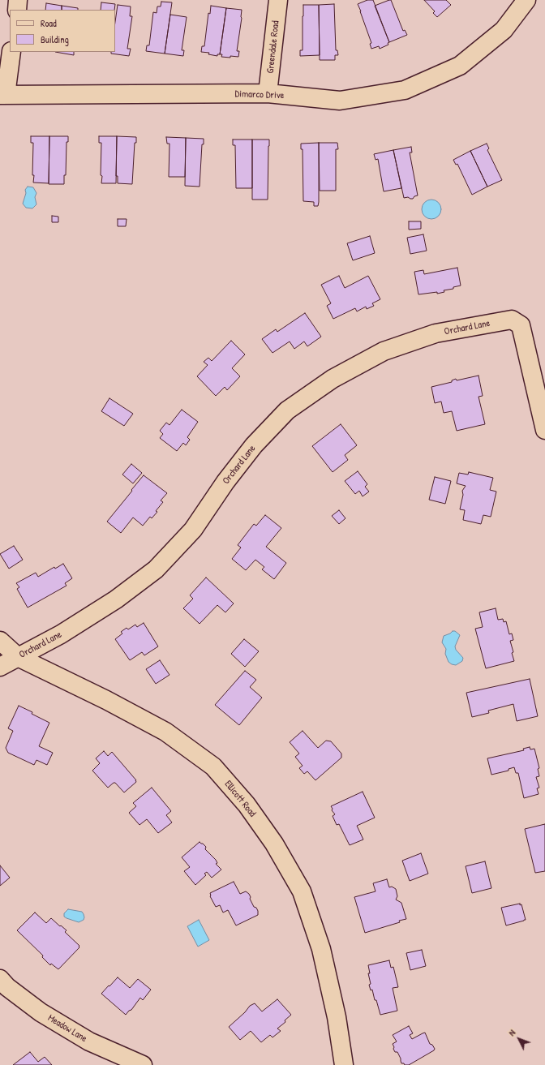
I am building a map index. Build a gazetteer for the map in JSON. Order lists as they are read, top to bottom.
{
  "streets": {
    "street": [
      "Greendale Road",
      "Dimarco Drive",
      "Orchard Lane",
      "Ellicott Road",
      "Meadow Lane"
    ]
  },
  "crossings": [
    ["Greendale Road", "Dimarco Drive"],
    ["Orchard Lane", "Ellicott Road"]
  ],
  "legend": ["Road", "Building"],
  "north": "top left"
}
